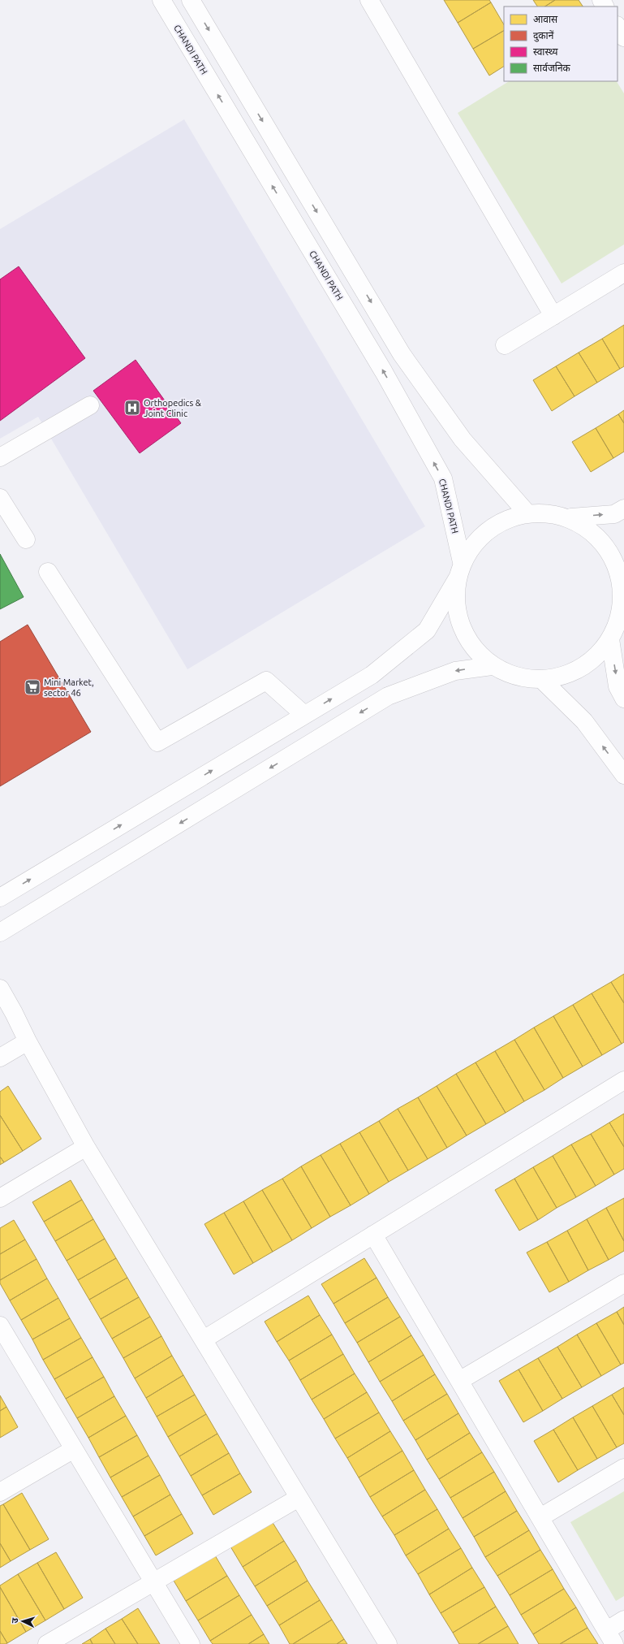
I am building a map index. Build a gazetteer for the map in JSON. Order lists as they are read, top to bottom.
{
  "streets": {
    "street": ["CHANDI PATH"]
  },
  "places": {
    "hospital": ["Orthopedics & Joint Clinic"],
    "supermarket": ["Mini Market, sector 46"]
  },
  "legend": [
    "आवास",
    "दुकानें",
    "स्वास्थ्य",
    "सार्वजनिक"
  ],
  "north": "left"
}
